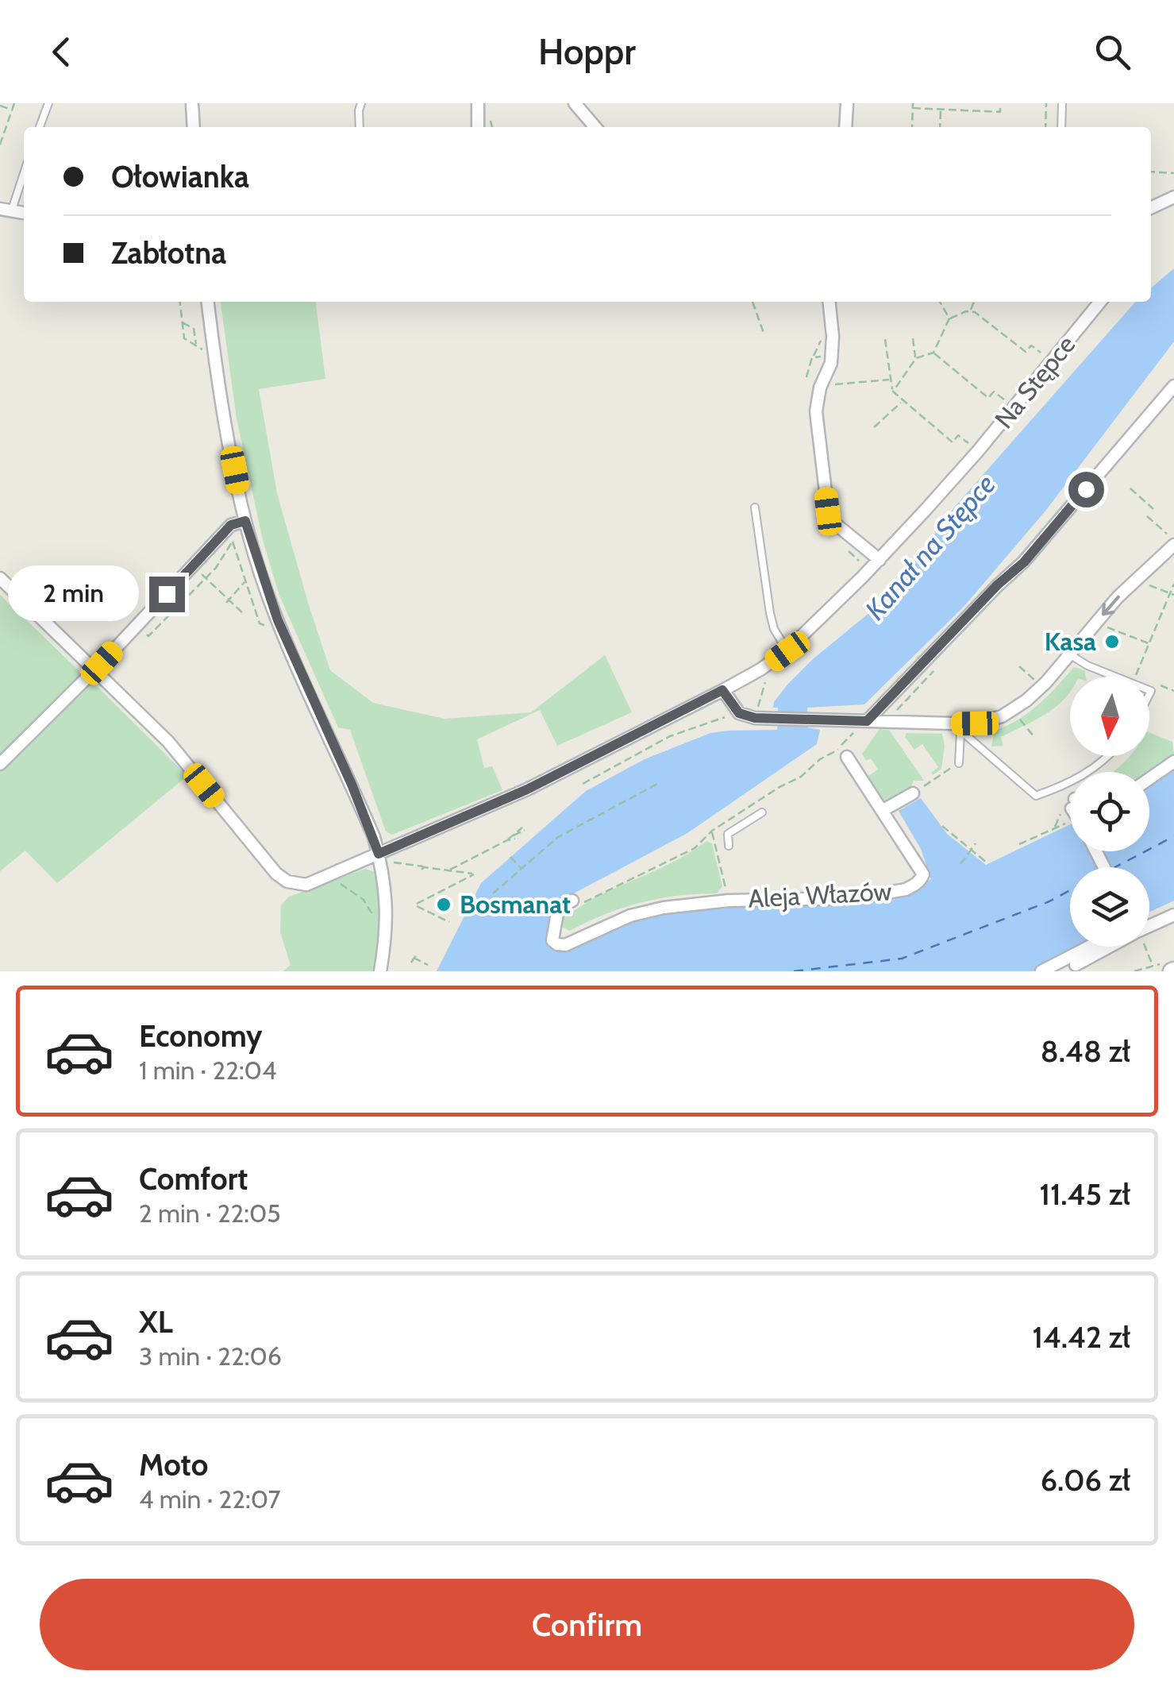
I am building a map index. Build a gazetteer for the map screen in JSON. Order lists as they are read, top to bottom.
{
  "streets": {
    "street": ["Na Stępce", "Aleja Włazów"]
  },
  "water": ["Kanał na Stępce"],
  "places": ["Kasa", "Bosmanat"],
  "north": "bottom",
  "page": {
    "header": "Hoppr",
    "banner": ["Ołowianka", "Zabłotna"],
    "bubble": "2 min",
    "list": [
      {
        "name": "Economy",
        "note": "1 min · 22:04",
        "value": "8.48 zł"
      },
      {
        "name": "Comfort",
        "note": "2 min · 22:05",
        "value": "11.45 zł"
      },
      {
        "name": "XL",
        "note": "3 min · 22:06",
        "value": "14.42 zł"
      },
      {
        "name": "Moto",
        "note": "4 min · 22:07",
        "value": "6.06 zł"
      }
    ],
    "buttons": "Confirm"
  }
}
